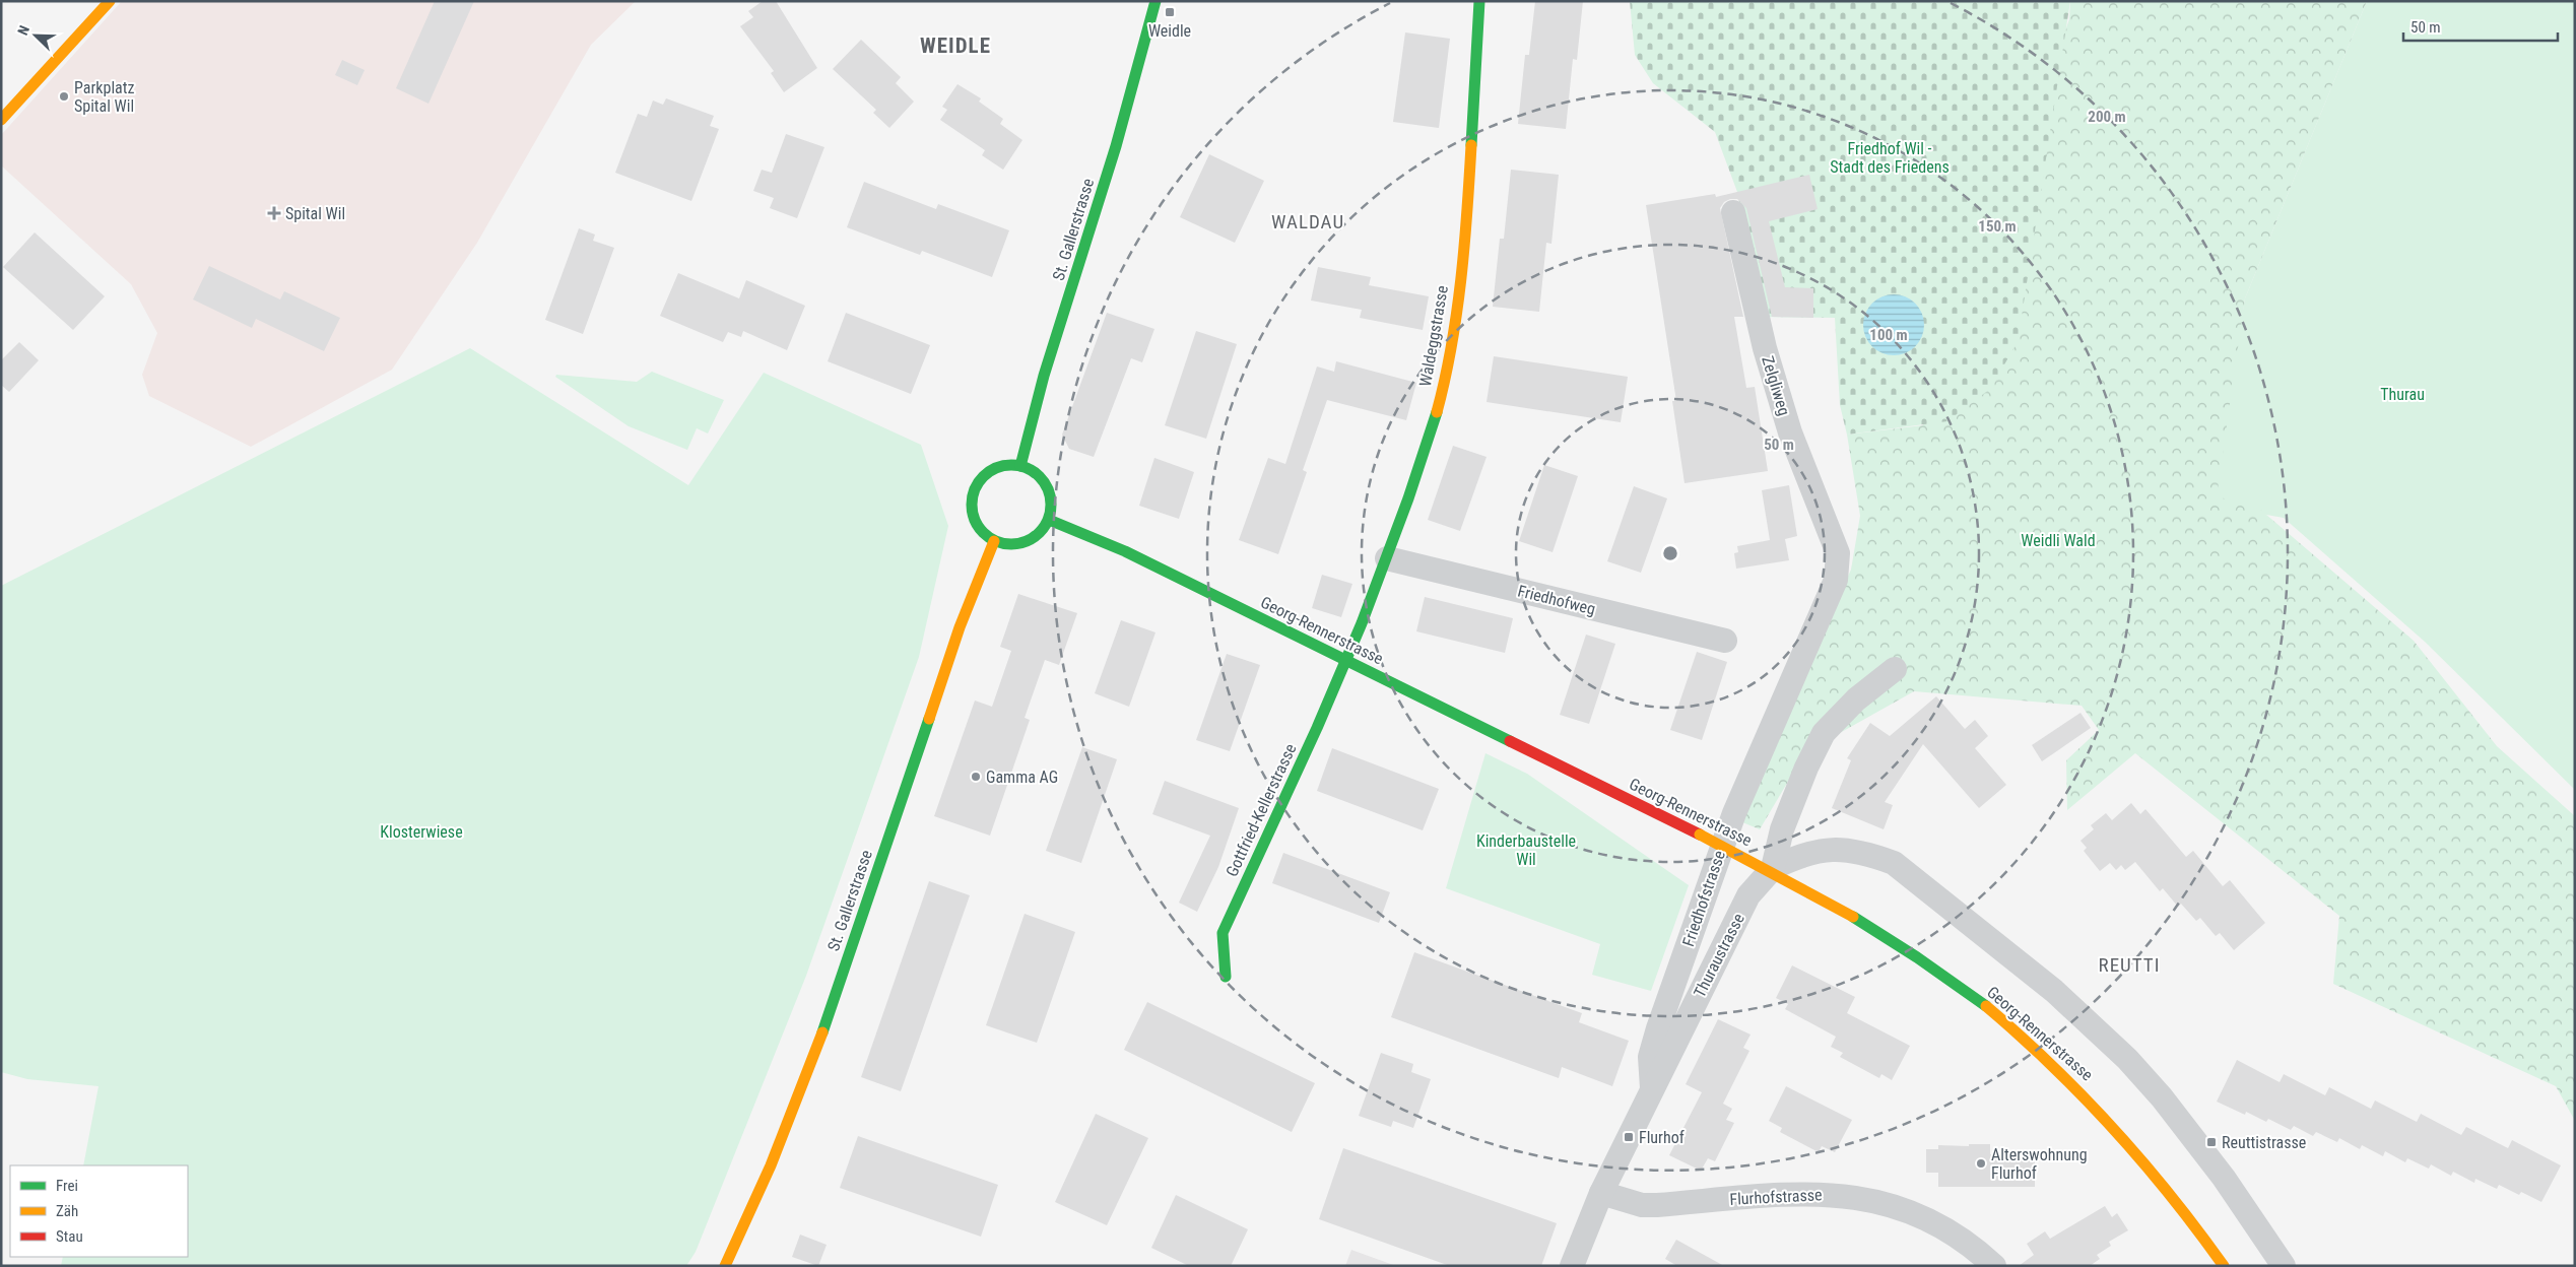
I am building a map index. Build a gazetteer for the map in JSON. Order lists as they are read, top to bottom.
{
  "streets": {
    "main road": [
      "St. Gallerstrasse",
      "Waldeggstrasse",
      "Georg-Rennerstrasse",
      "Gottfried-Kellerstrasse"
    ],
    "street": [
      "Zelgliweg",
      "Friedhofweg",
      "Friedhofstrasse",
      "Thuraustrasse",
      "Flurhofstrasse"
    ]
  },
  "crossings": [
    ["St. Gallerstrasse", "Georg-Rennerstrasse"],
    ["Waldeggstrasse", "Friedhofweg"],
    ["Waldeggstrasse", "Georg-Rennerstrasse"],
    ["Waldeggstrasse", "Gottfried-Kellerstrasse"],
    ["Zelgliweg", "Friedhofstrasse"],
    ["Georg-Rennerstrasse", "Gottfried-Kellerstrasse"],
    ["Friedhofstrasse", "Thuraustrasse"],
    ["Thuraustrasse", "Flurhofstrasse"]
  ],
  "districts": ["WEIDLE", "WALDAU", "REUTTI"],
  "parks": [
    "Friedhof Wil - Stadt des Friedens",
    "Thurau",
    "Weidli Wald",
    "Klosterwiese",
    "Kinderbaustelle Wil"
  ],
  "places": {
    "transit": ["Weidle", "Flurhof", "Reuttistrasse"],
    "other": ["Parkplatz Spital Wil", "Gamma AG", "Alterswohnung Flurhof"],
    "health": ["Spital Wil"]
  },
  "legend": ["Frei", "Zäh", "Stau"],
  "scale_bar": "50 m",
  "north": "top left",
  "rings": [
    "200 m",
    "150 m",
    "100 m",
    "50 m"
  ]
}
